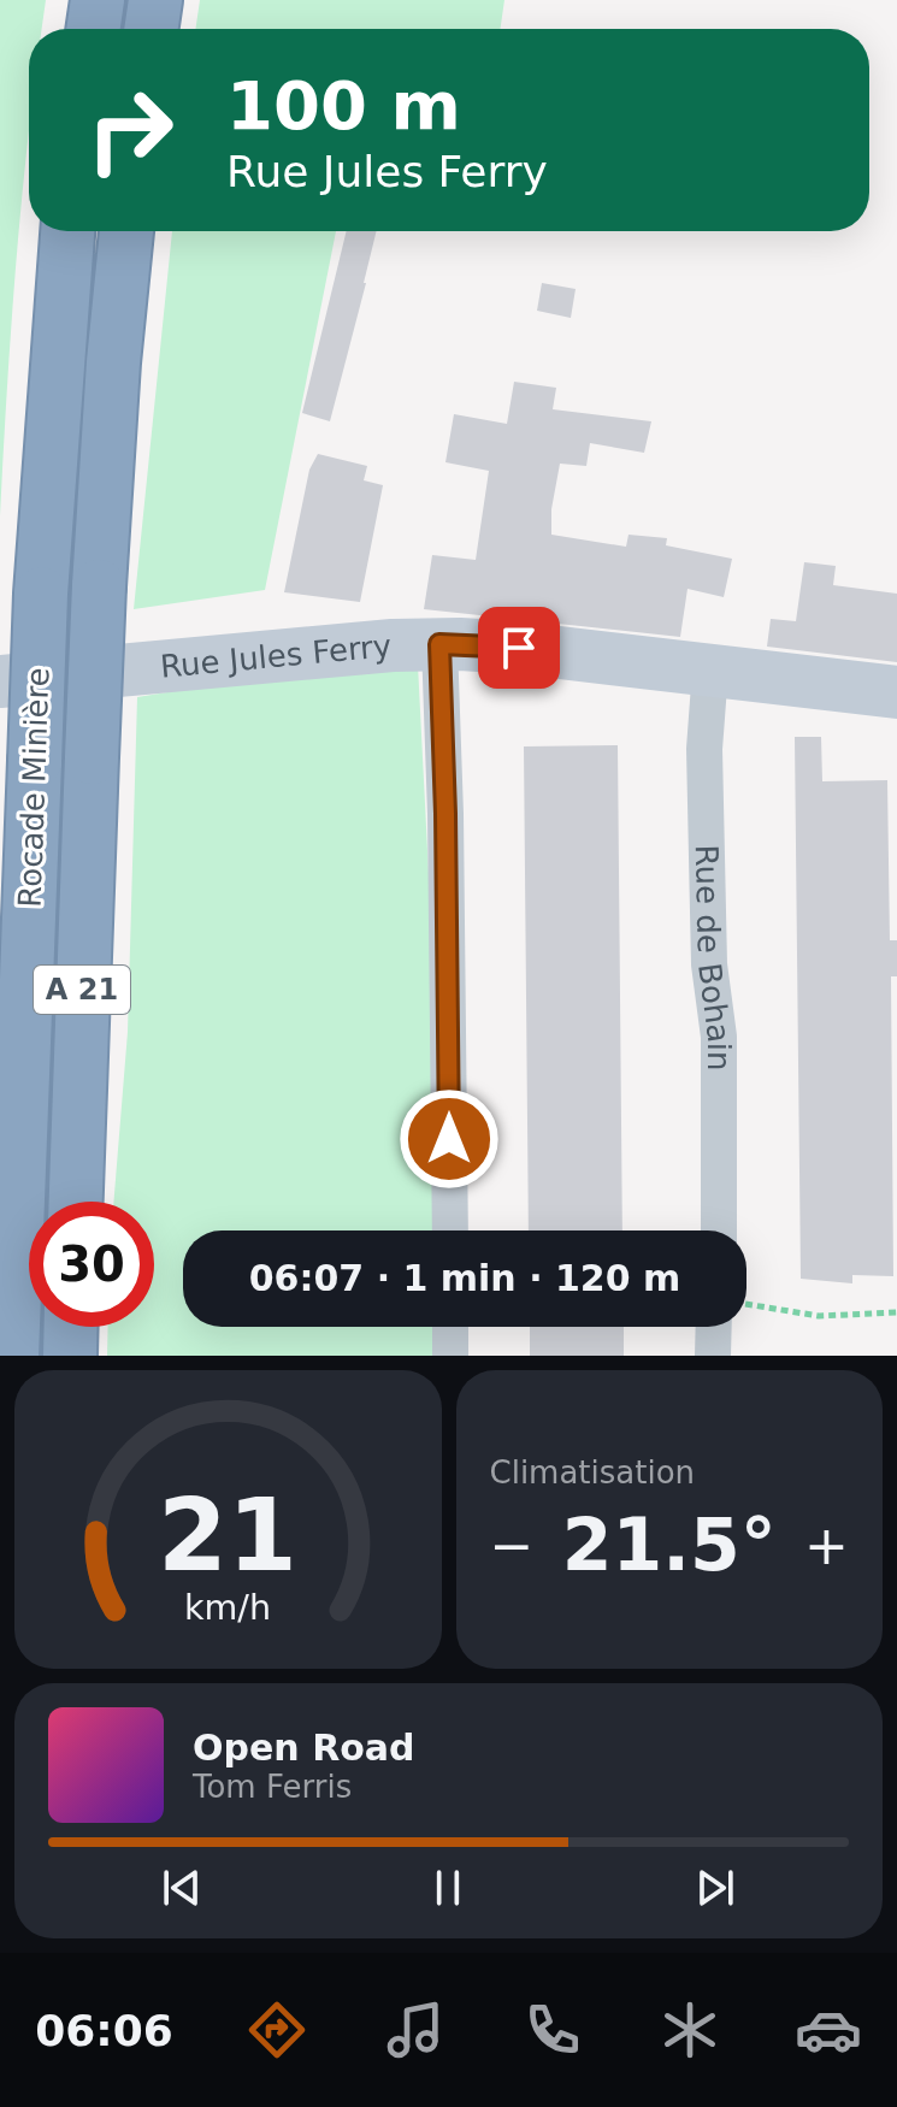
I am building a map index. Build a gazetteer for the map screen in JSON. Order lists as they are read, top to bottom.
{
  "streets": {
    "highway": ["Rocade Minière", "A 21"],
    "street": ["Rue Jules Ferry", "Rue de Bohain"]
  },
  "crossings": [
    ["Rue Jules Ferry", "Rue de Bohain"]
  ],
  "page": {
    "turn": ["100 m", "Rue Jules Ferry"],
    "limit": "30",
    "trip": "06:07 · 1 min · 120 m",
    "tile": "Climatisation",
    "heat": ["−", "21.5°", "+"],
    "song": ["Open Road", "Tom Ferris"],
    "tabs": "06:06",
    "gauge": ["21", "km/h"]
  }
}
